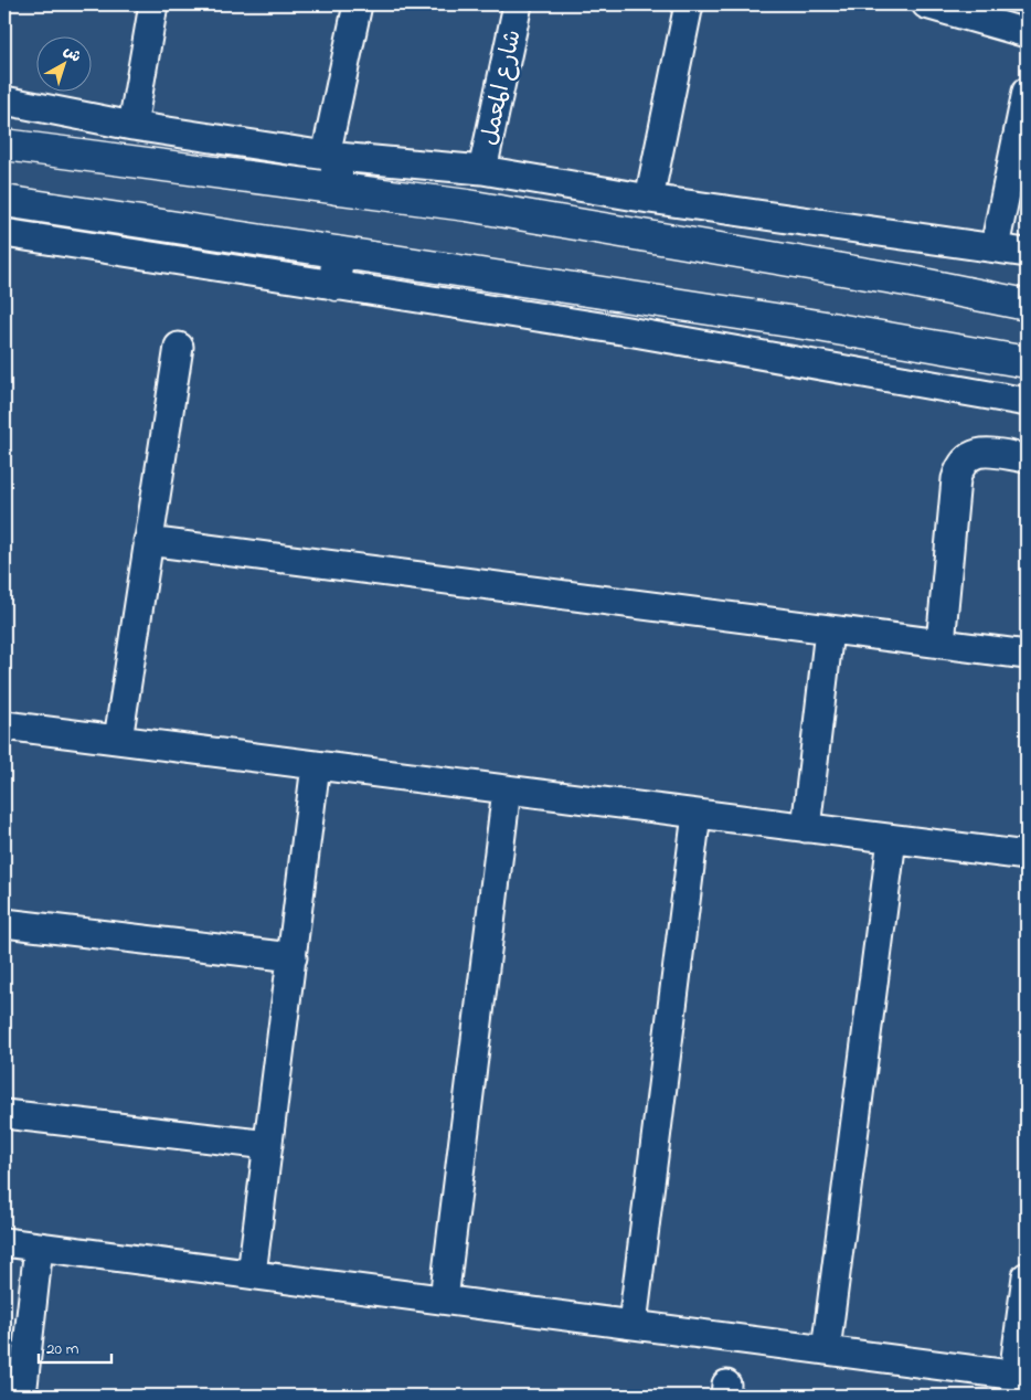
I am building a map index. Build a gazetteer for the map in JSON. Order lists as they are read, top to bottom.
{
  "streets": {
    "street": ["شارع المعمل"]
  },
  "scale_bar": "20 m",
  "north": "top right"
}
